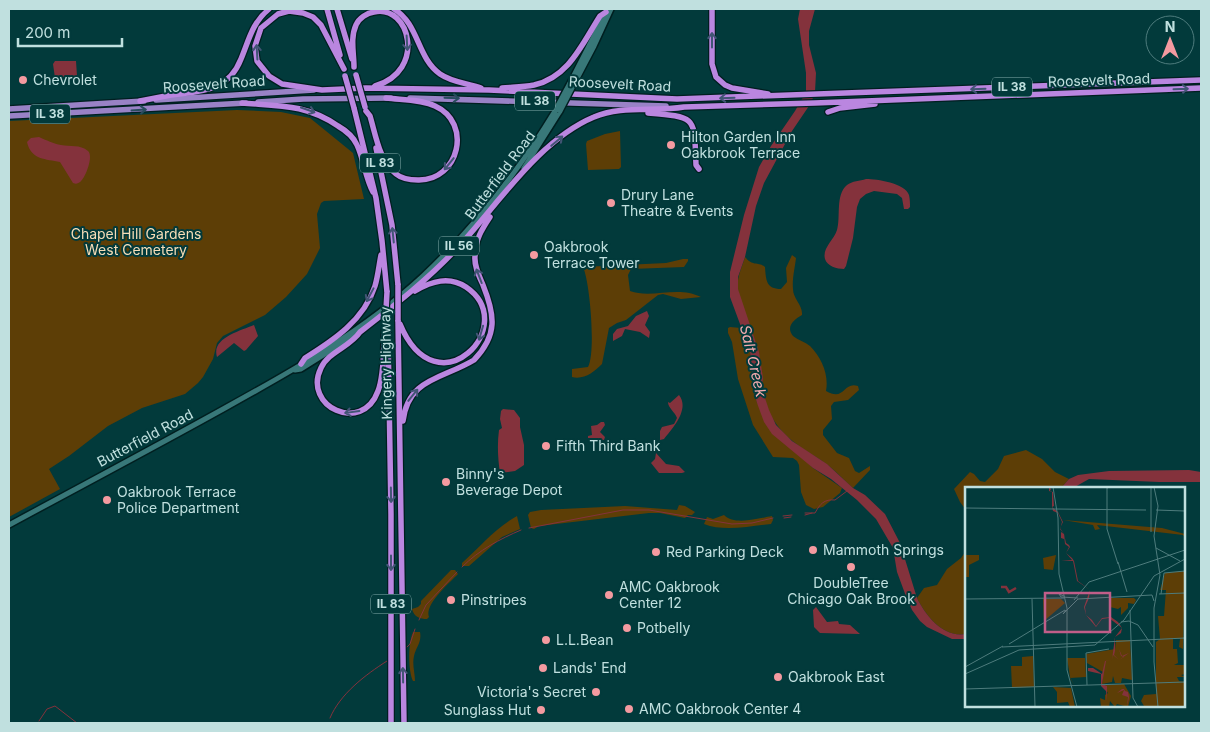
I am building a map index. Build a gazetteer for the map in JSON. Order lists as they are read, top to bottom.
{
  "streets": {
    "highway": [
      "Roosevelt Road",
      "IL 38",
      "IL 83",
      "Butterfield Road",
      "IL 56",
      "Kingery Highway"
    ]
  },
  "water": ["Salt Creek"],
  "parks": ["Chapel Hill Gardens West Cemetery"],
  "places": [
    "Chevrolet",
    "Hilton Garden Inn Oakbrook Terrace",
    "Drury Lane Theatre & Events",
    "Oakbrook Terrace Tower",
    "Fifth Third Bank",
    "Binny's Beverage Depot",
    "Oakbrook Terrace Police Department",
    "Mammoth Springs",
    "Red Parking Deck",
    "DoubleTree Chicago Oak Brook",
    "AMC Oakbrook Center 12",
    "Pinstripes",
    "Potbelly",
    "L.L.Bean",
    "Lands' End",
    "Oakbrook East",
    "Victoria's Secret",
    "AMC Oakbrook Center 4",
    "Sunglass Hut"
  ],
  "scale_bar": "200 m",
  "north": "top"
}
